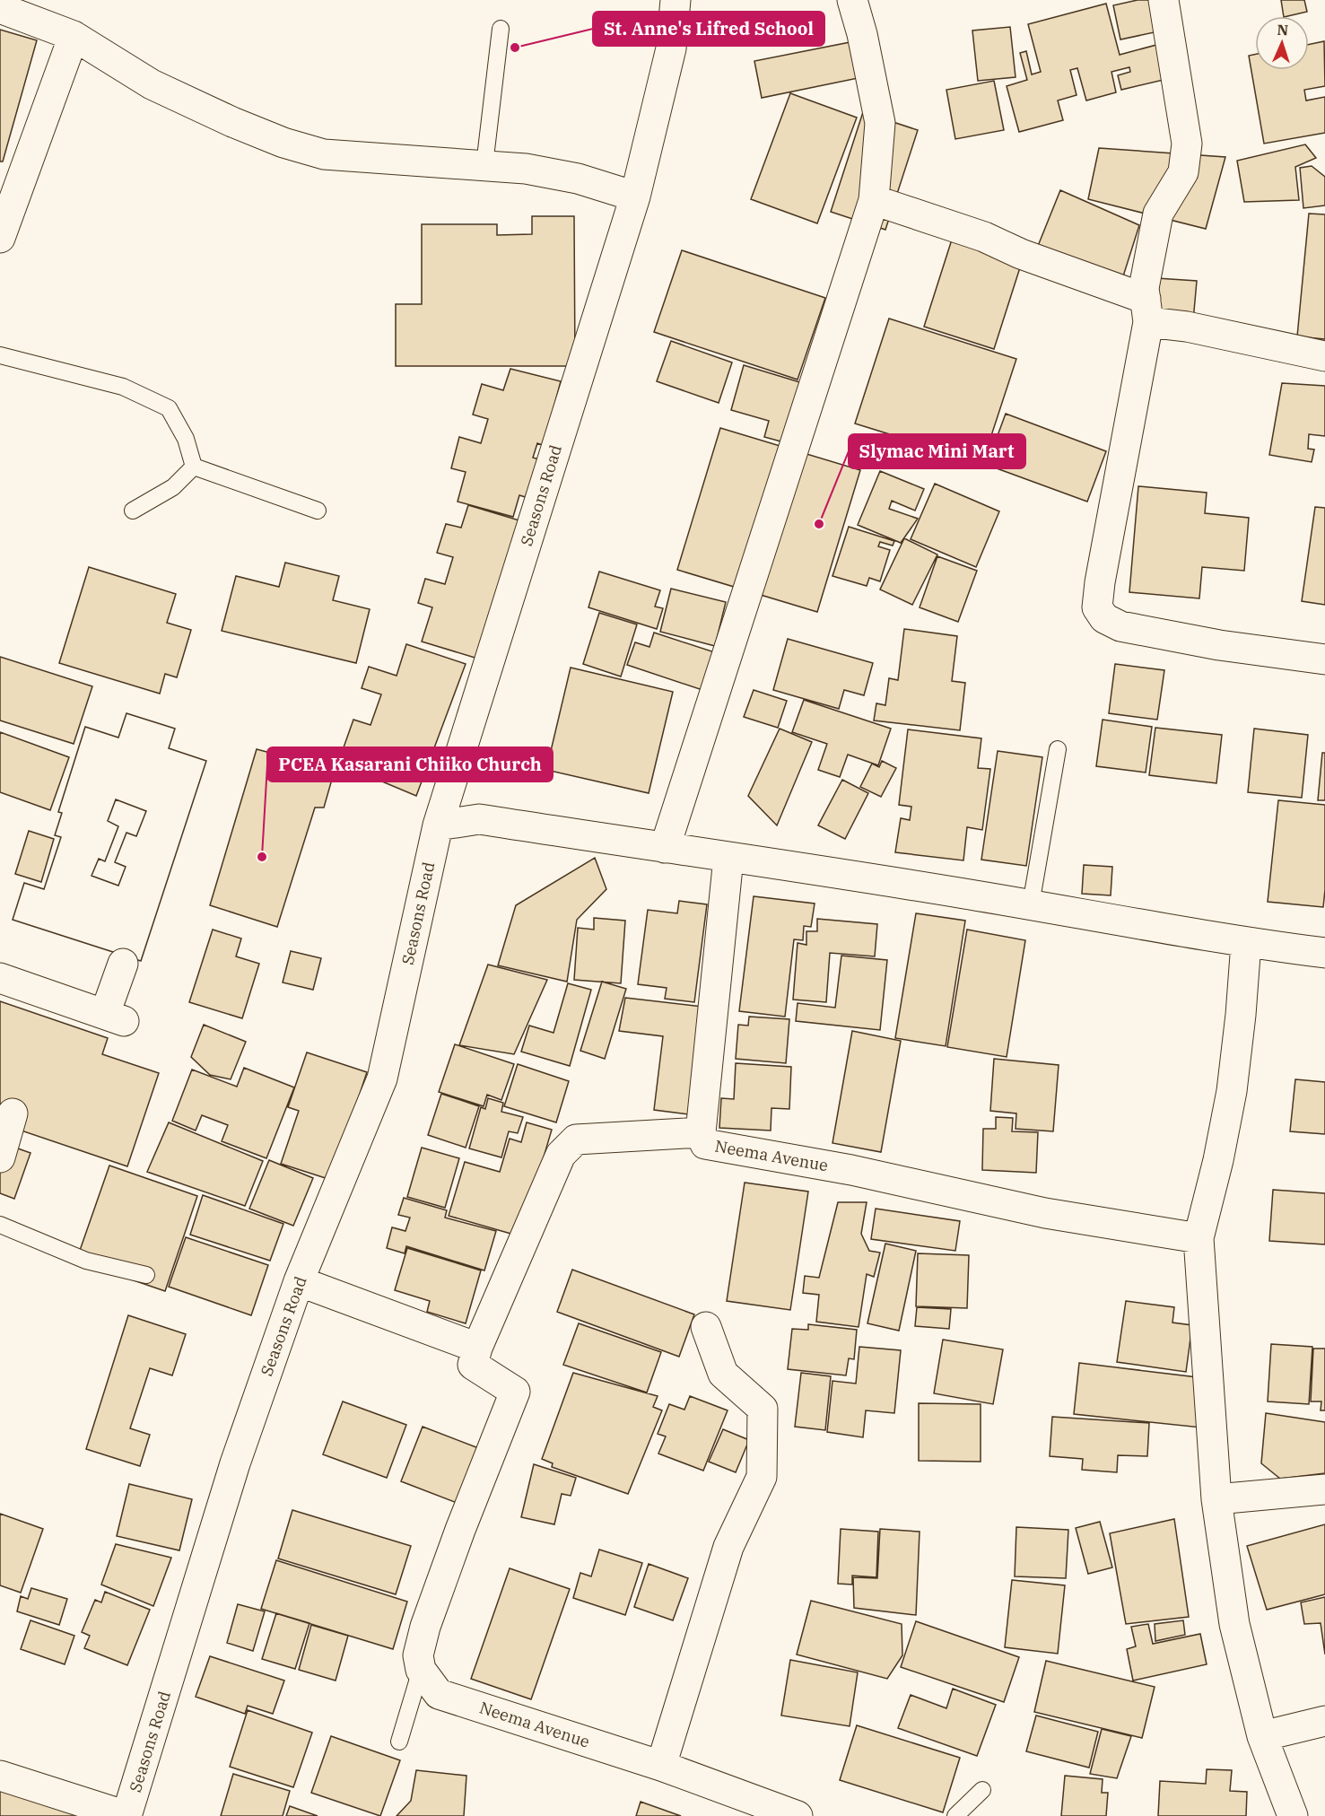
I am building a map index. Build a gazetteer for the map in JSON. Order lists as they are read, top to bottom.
{
  "streets": {
    "street": ["Seasons Road", "Neema Avenue"]
  },
  "places": ["St. Anne's Lifred School", "Slymac Mini Mart", "PCEA Kasarani Chiiko Church"],
  "north": "top"
}
